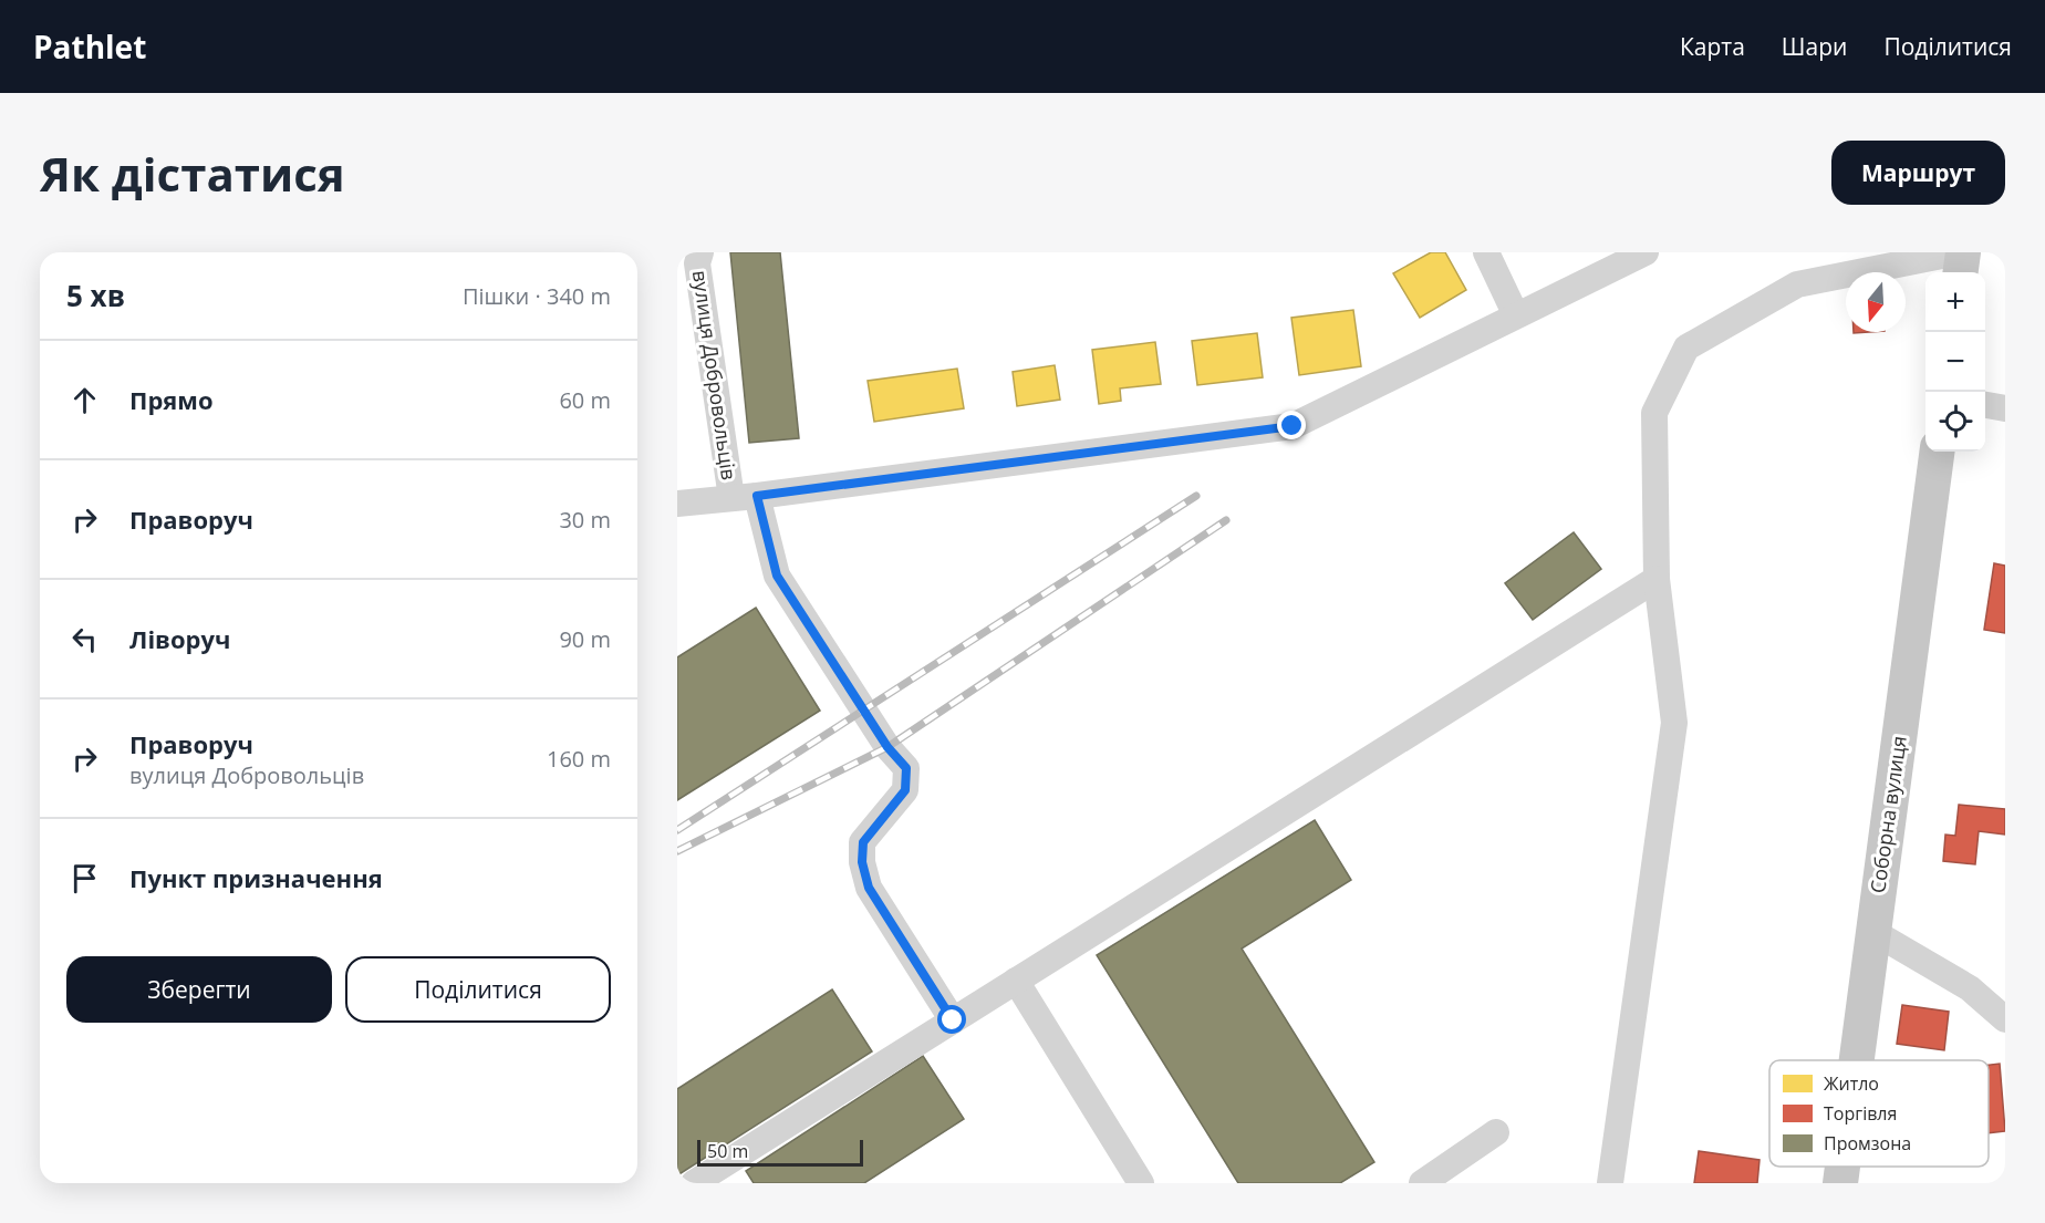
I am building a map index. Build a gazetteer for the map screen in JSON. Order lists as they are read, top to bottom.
{
  "streets": {
    "main road": ["Соборна вулиця"],
    "street": ["вулиця Добровольців"]
  },
  "legend": ["Житло", "Торгівля", "Промзона"],
  "scale_bar": "50 m",
  "north": "bottom",
  "page": {
    "header": "Pathlet",
    "nav": ["Карта", "Шари", "Поділитися"],
    "buttons": [
      "Маршрут",
      ["Зберегти", "Поділитися"]
    ],
    "title": "Як дістатися",
    "heading": ["5 хв", "Пішки · 340 m"],
    "map_buttons": ["+", "−"],
    "list": [
      ["Прямо", "60 m"],
      ["Праворуч", "30 m"],
      ["Ліворуч", "90 m"],
      ["Праворуч", "вулиця Добровольців", "160 m"],
      "Пункт призначення"
    ],
    "scale": "50 m"
  }
}
